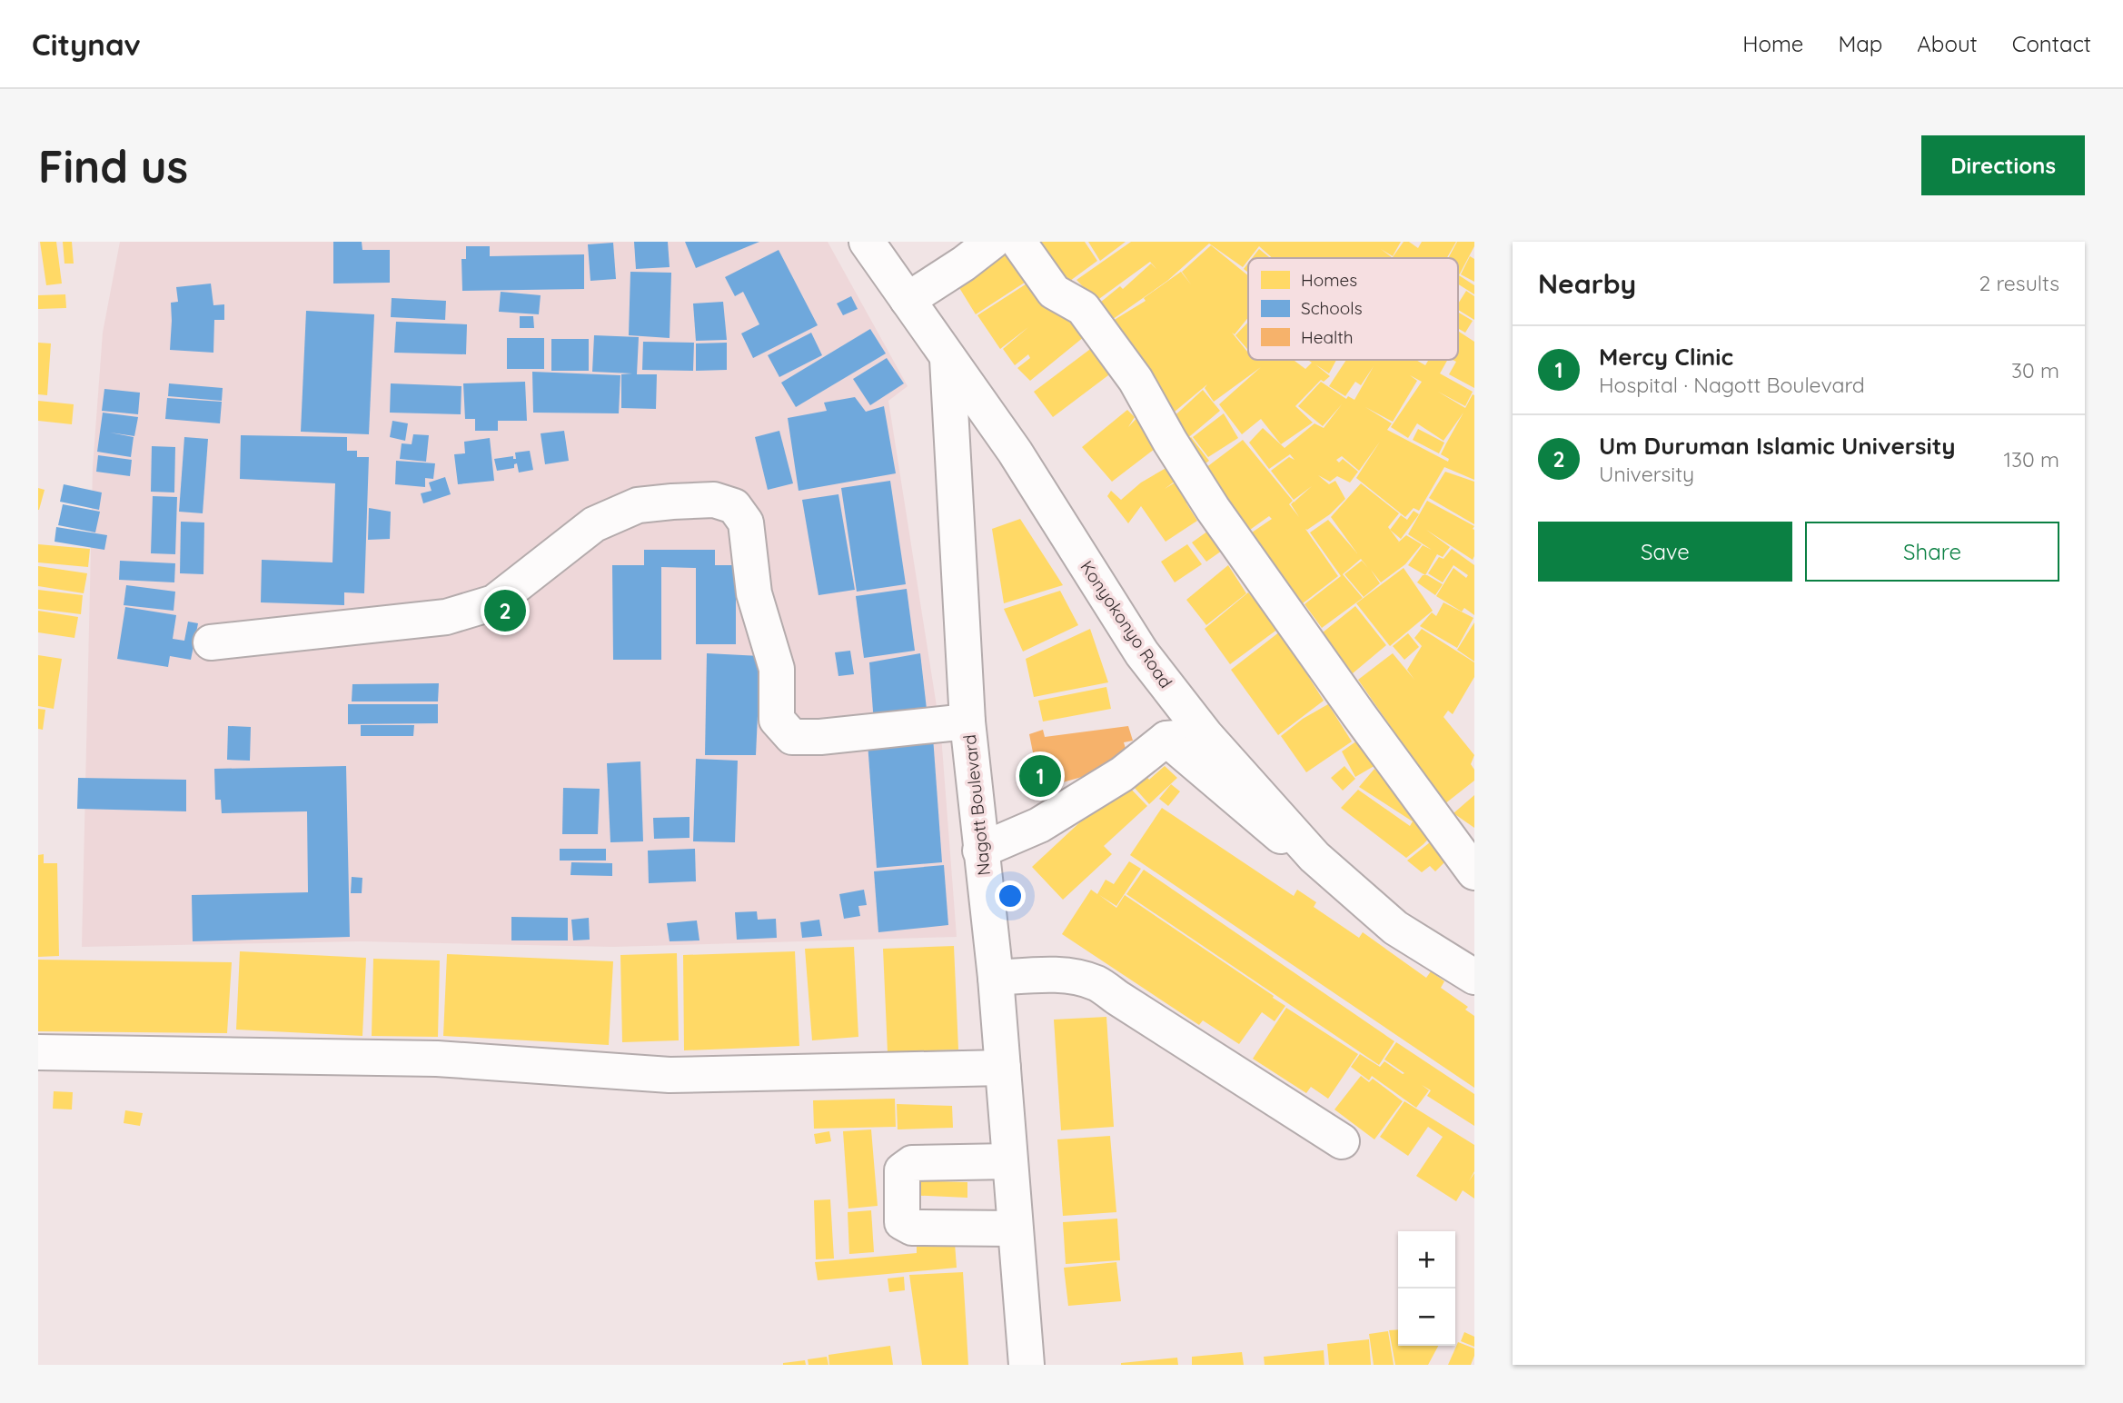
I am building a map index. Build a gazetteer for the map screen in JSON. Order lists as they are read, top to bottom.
{
  "streets": {
    "street": ["Konyokonyo Road", "Nagott Boulevard"]
  },
  "crossings": [
    ["Konyokonyo Road", "Nagott Boulevard"]
  ],
  "legend": ["Homes", "Schools", "Health"],
  "page": {
    "header": "Citynav",
    "nav": [
      "Home",
      "Map",
      "About",
      "Contact"
    ],
    "buttons": [
      "Directions",
      ["Save", "Share"]
    ],
    "title": "Find us",
    "heading": ["Nearby", "2 results"],
    "list": [
      {
        "mark": "1",
        "name": "Mercy Clinic",
        "note": "Hospital · Nagott Boulevard",
        "value": "30 m"
      },
      {
        "mark": "2",
        "name": "Um Duruman Islamic University",
        "note": "University",
        "value": "130 m"
      }
    ],
    "pins": ["2", "1"],
    "map_buttons": ["+", "−"]
  }
}
